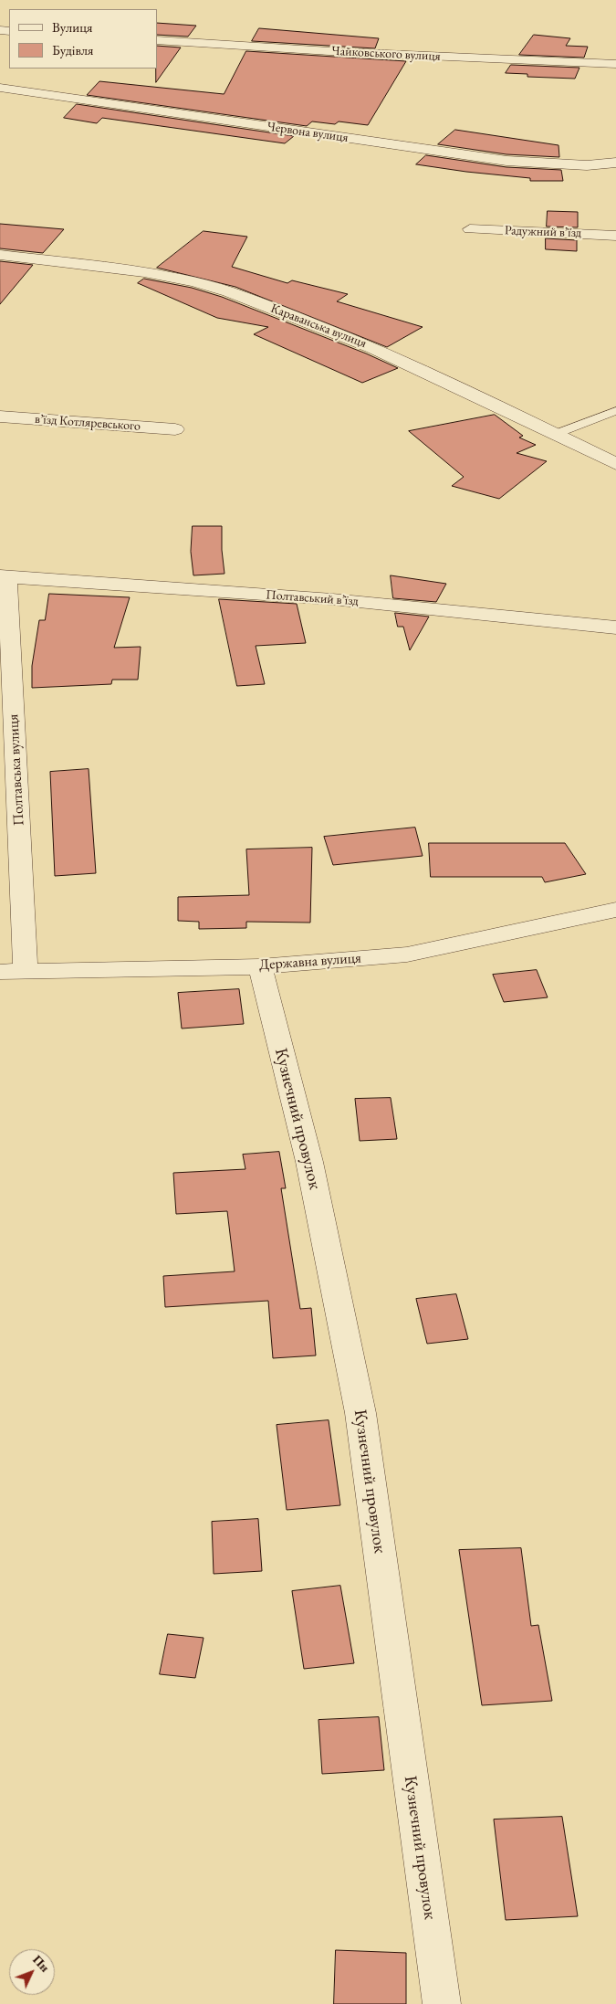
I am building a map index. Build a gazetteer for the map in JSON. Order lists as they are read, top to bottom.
{
  "streets": {
    "street": [
      "Чайковського вулиця",
      "Червона вулиця",
      "Радужний в’їзд",
      "Караванська вулиця",
      "в’їзд Котляревського",
      "Полтавський в’їзд",
      "Полтавська вулиця",
      "Державна вулиця",
      "Кузнечний провулок"
    ]
  },
  "crossings": [
    ["Полтавський в’їзд", "Полтавська вулиця"],
    ["Полтавська вулиця", "Державна вулиця"],
    ["Державна вулиця", "Кузнечний провулок"]
  ],
  "legend": ["Вулиця", "Будівля"],
  "north": "top right"
}
